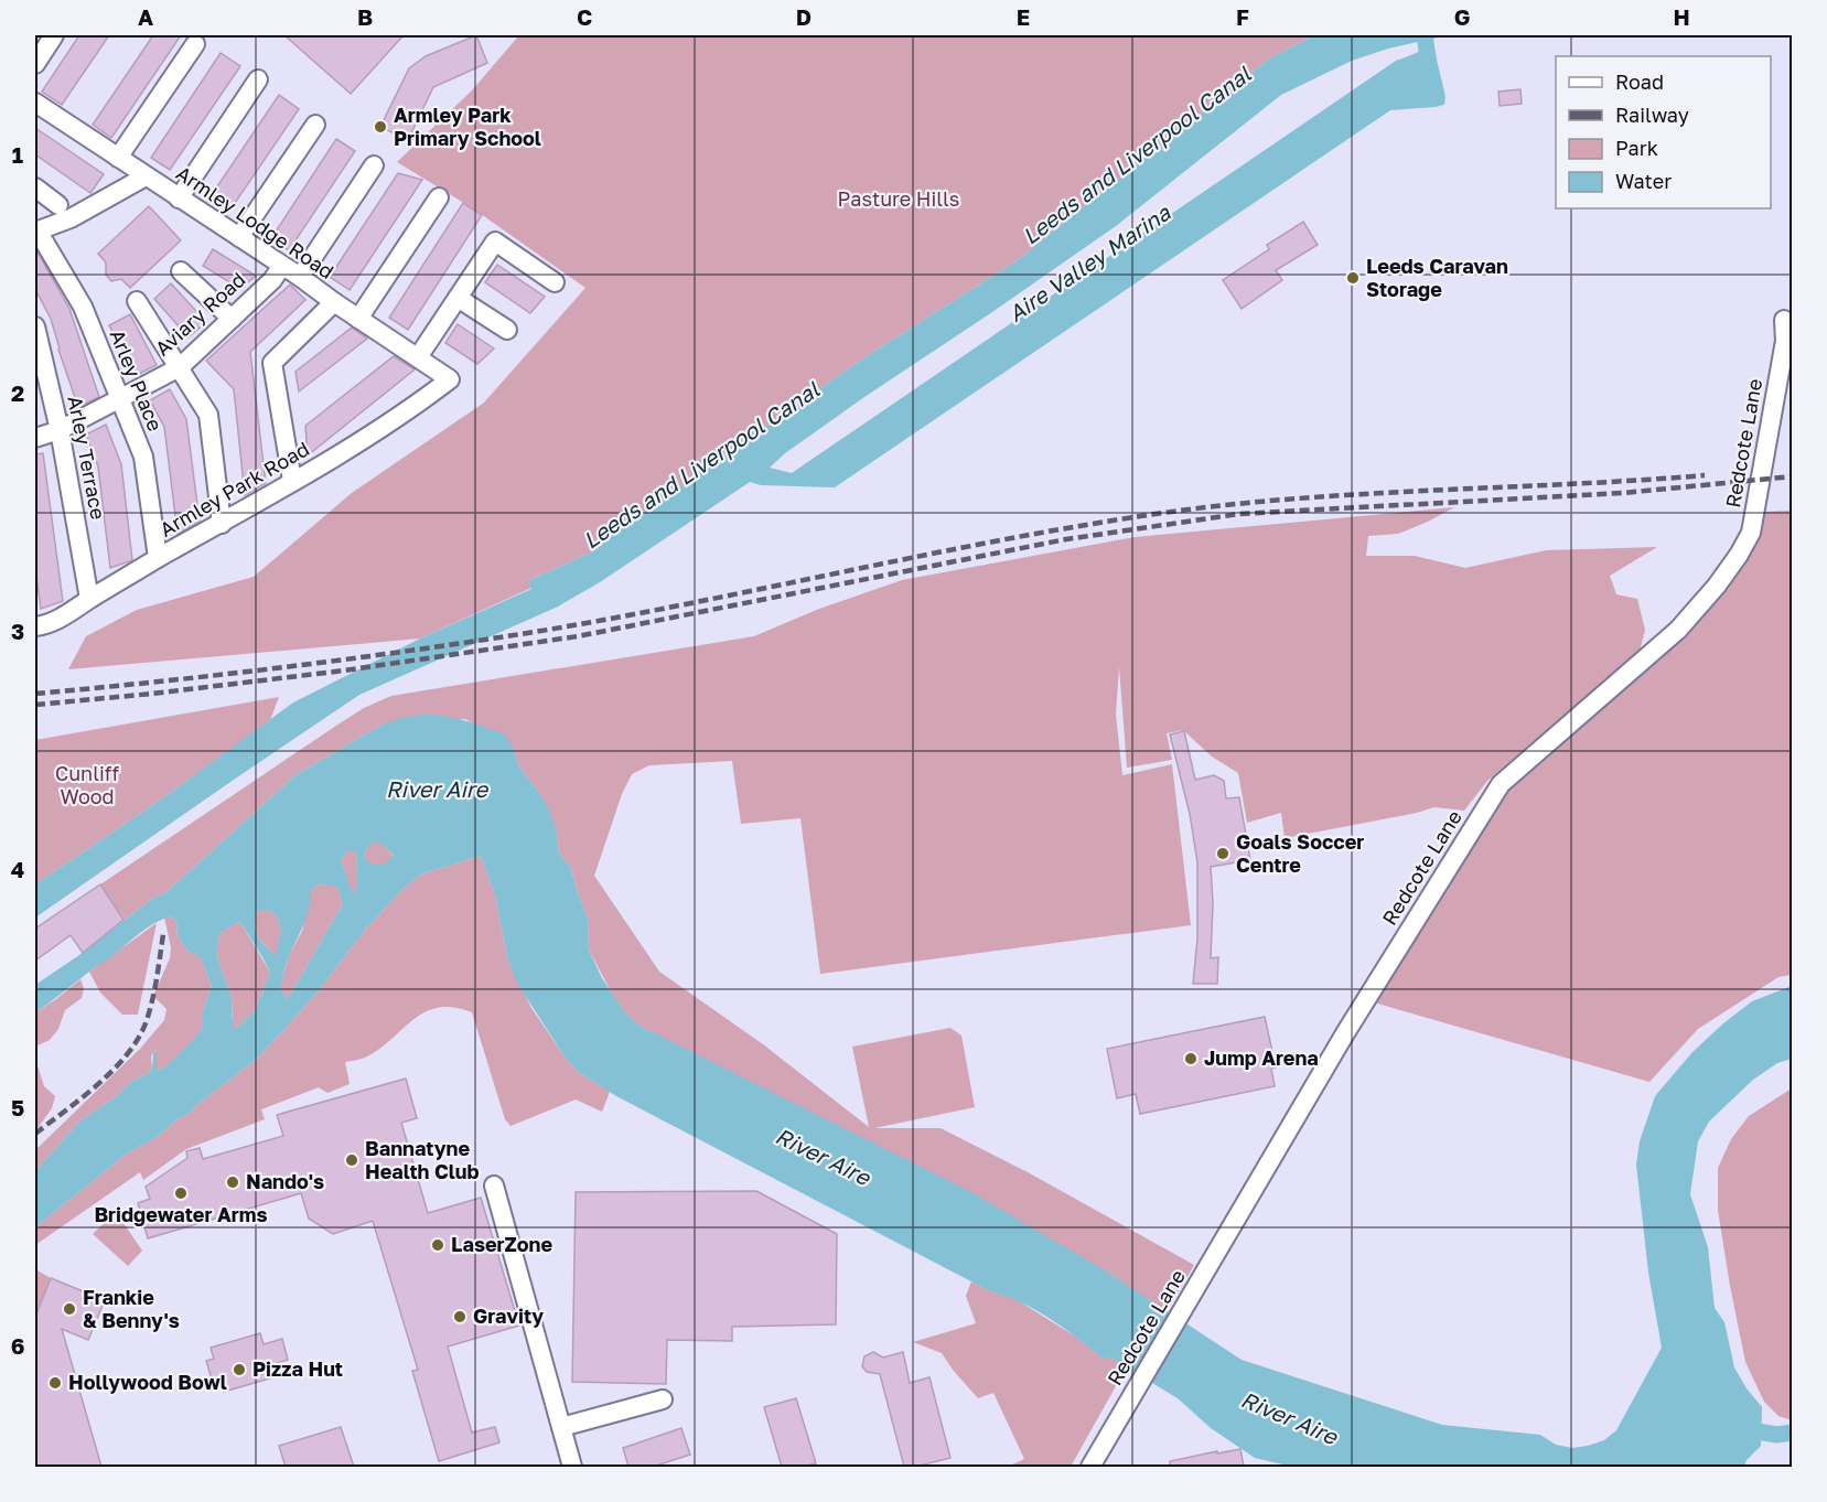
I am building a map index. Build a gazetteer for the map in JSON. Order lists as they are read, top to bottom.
{
  "streets": {
    "street": [
      "Armley Lodge Road",
      "Aviary Road",
      "Arley Place",
      "Redcote Lane",
      "Arley Terrace",
      "Armley Park Road"
    ]
  },
  "crossings": [
    ["Armley Lodge Road", "Aviary Road"],
    ["Armley Lodge Road", "Armley Park Road"],
    ["Aviary Road", "Arley Place"],
    ["Aviary Road", "Arley Terrace"],
    ["Arley Place", "Armley Park Road"],
    ["Arley Terrace", "Armley Park Road"]
  ],
  "water": ["Leeds and Liverpool Canal", "Aire Valley Marina", "River Aire"],
  "parks": ["Pasture Hills", "Cunliff Wood"],
  "places": [
    "Armley Park Primary School",
    "Leeds Caravan Storage",
    "Goals Soccer Centre",
    "Jump Arena",
    "Bannatyne Health Club",
    "Nando's",
    "Bridgewater Arms",
    "LaserZone",
    "Frankie & Benny's",
    "Gravity",
    "Pizza Hut",
    "Hollywood Bowl"
  ],
  "legend": [
    "Road",
    "Railway",
    "Park",
    "Water"
  ],
  "grid": {
    "columns": [
      "A",
      "B",
      "C",
      "D",
      "E",
      "F",
      "G",
      "H"
    ],
    "rows": [
      "1",
      "2",
      "3",
      "4",
      "5",
      "6"
    ]
  }
}
